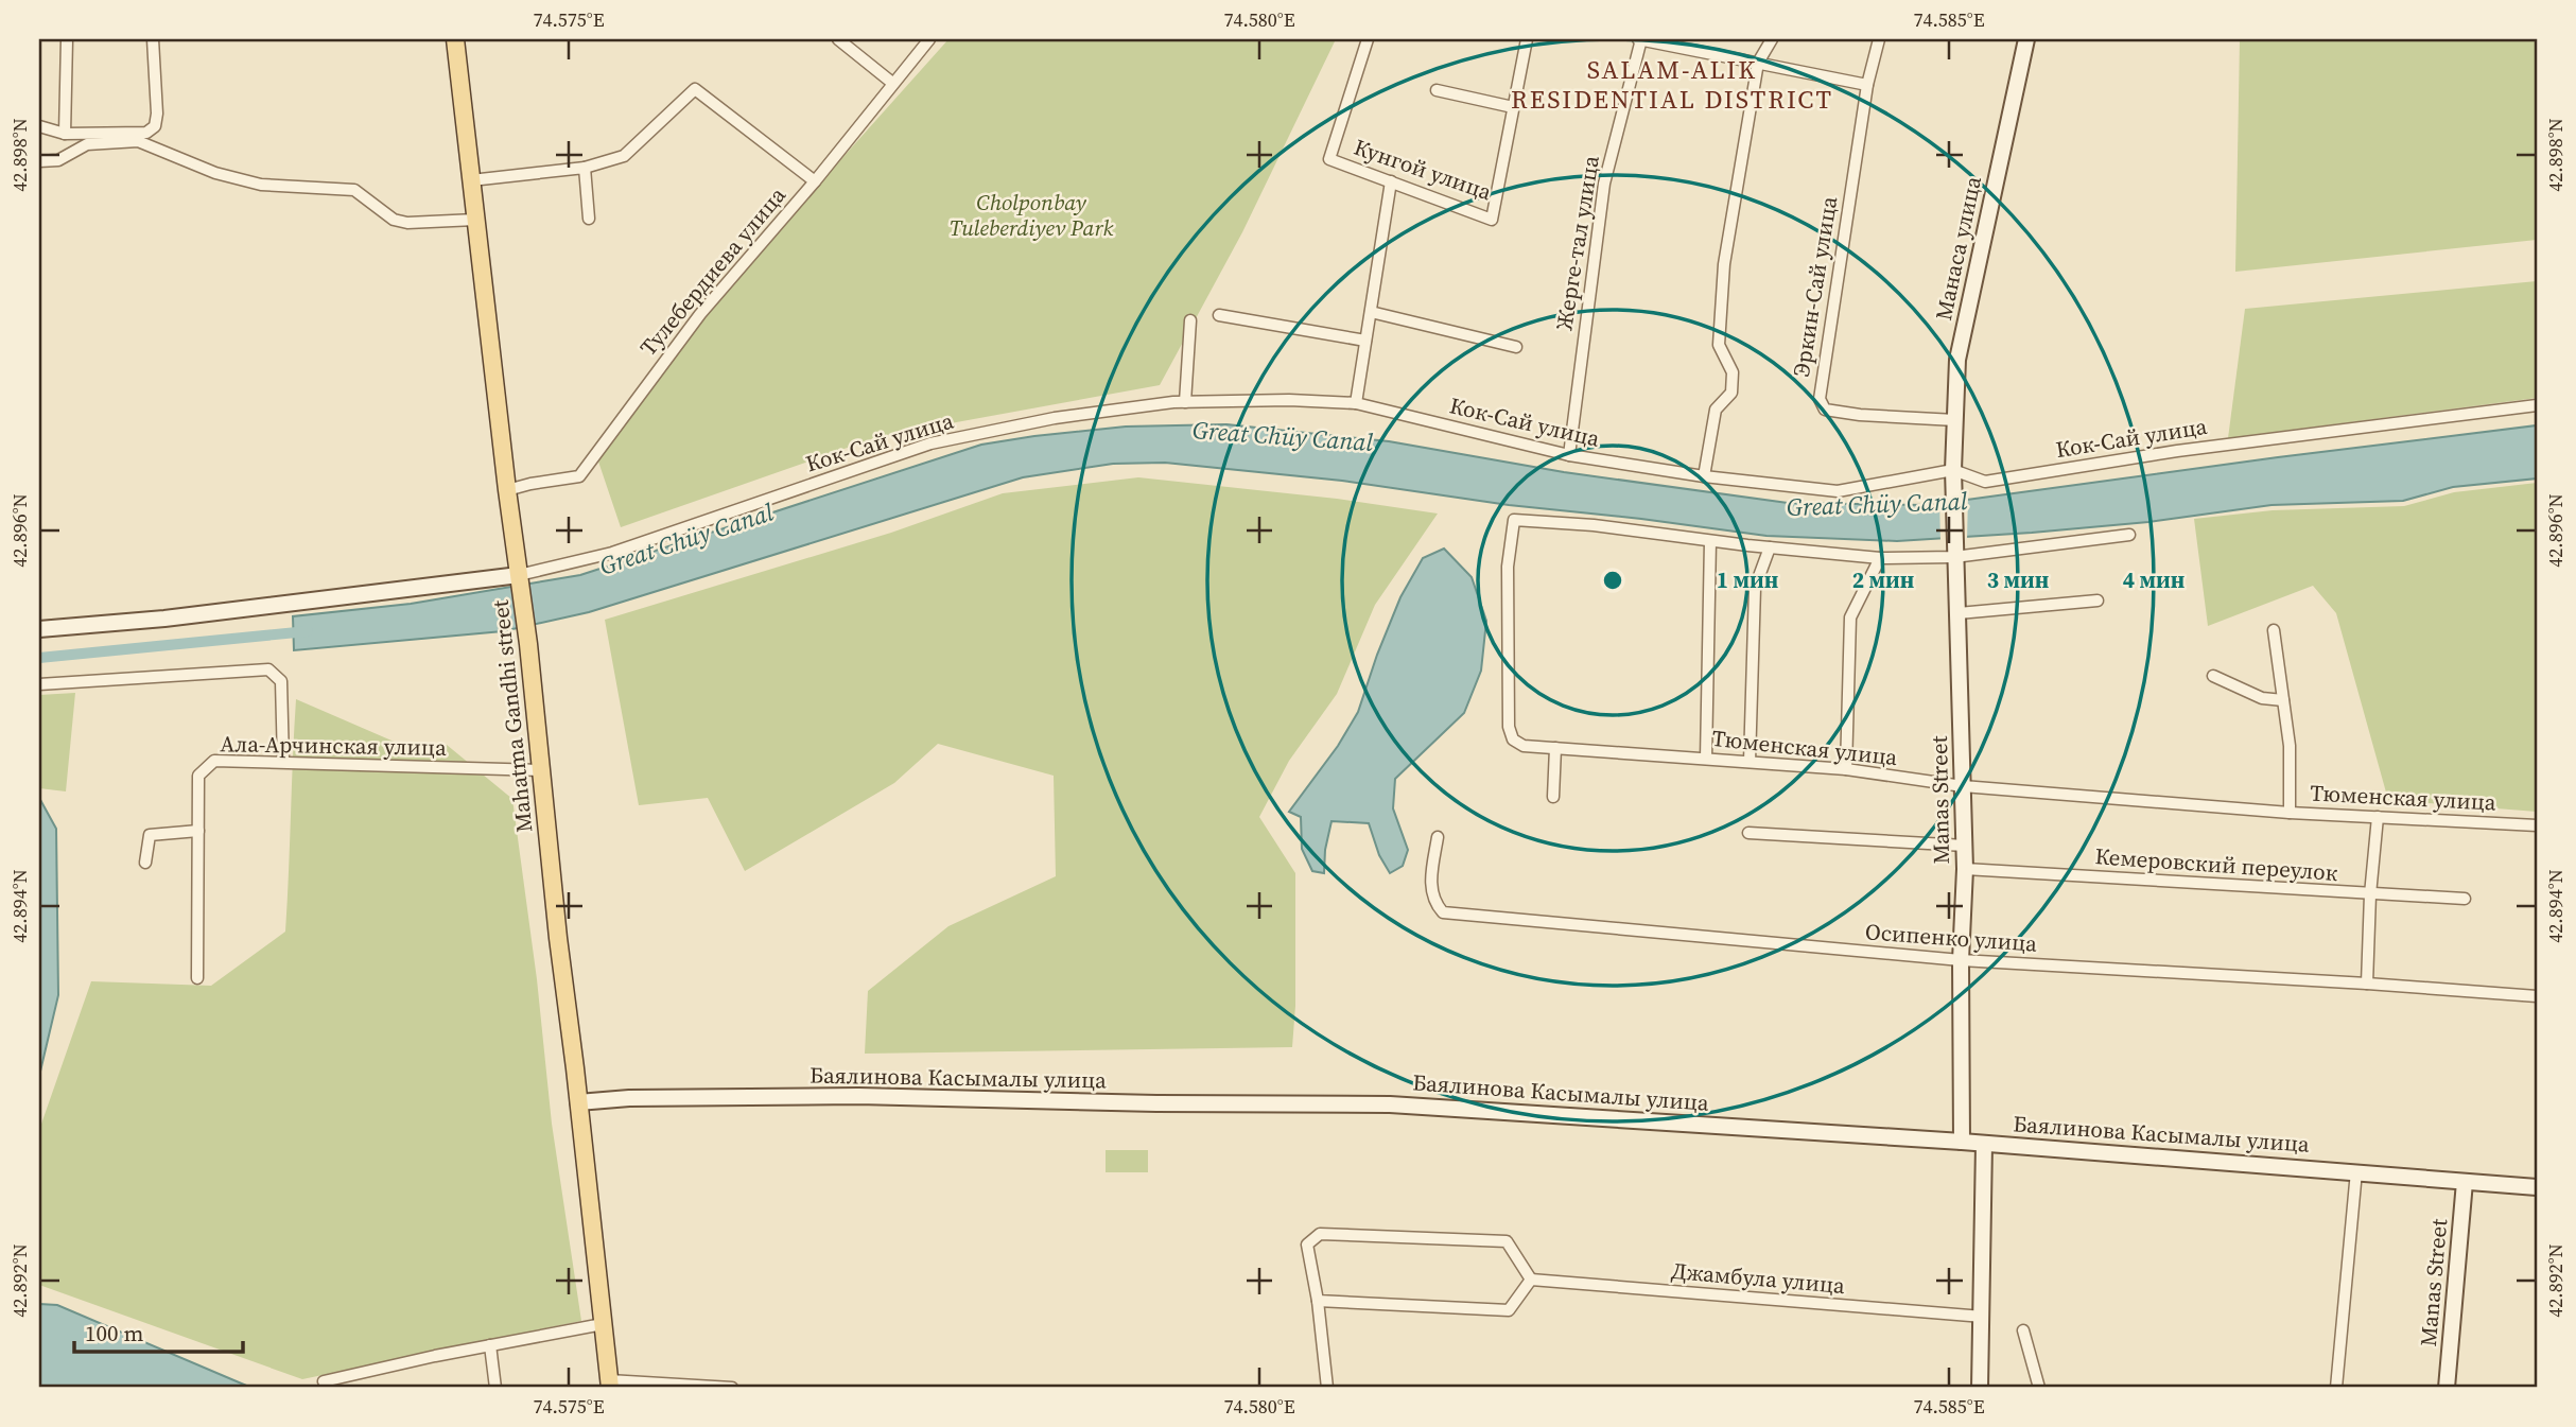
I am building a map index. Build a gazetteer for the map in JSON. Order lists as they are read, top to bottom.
{
  "streets": {
    "main road": ["Mahatma Gandhi street"],
    "street": [
      "Кунгой улица",
      "Жерге-тал улица",
      "Манаса улица",
      "Тулебердиева улица",
      "Эркин-Сай улица",
      "Кок-Сай улица",
      "Ала-Арчинская улица",
      "Тюменская улица",
      "Manas Street",
      "Кемеровский переулок",
      "Осипенко улица",
      "Баялинова Касымалы улица",
      "Джамбула улица"
    ]
  },
  "crossings": [
    ["Жерге-тал улица", "Кок-Сай улица"],
    ["Манаса улица", "Эркин-Сай улица"],
    ["Манаса улица", "Кок-Сай улица"],
    ["Манаса улица", "Manas Street"],
    ["Тулебердиева улица", "Mahatma Gandhi street"],
    ["Кок-Сай улица", "Mahatma Gandhi street"],
    ["Mahatma Gandhi street", "Ала-Арчинская улица"],
    ["Mahatma Gandhi street", "Баялинова Касымалы улица"],
    ["Тюменская улица", "Manas Street"],
    ["Manas Street", "Кемеровский переулок"],
    ["Manas Street", "Осипенко улица"],
    ["Manas Street", "Баялинова Касымалы улица"]
  ],
  "districts": ["SALAM-ALIK RESIDENTIAL DISTRICT"],
  "water": ["Great Chüy Canal"],
  "parks": ["Cholponbay Tuleberdiyev Park"],
  "scale_bar": "100 m",
  "coordinates": [
    "74.575°E",
    "74.580°E",
    "74.585°E",
    "42.898°N",
    "42.896°N",
    "42.894°N",
    "42.892°N"
  ],
  "rings": [
    "1 мин",
    "2 мин",
    "3 мин",
    "4 мин"
  ]
}
